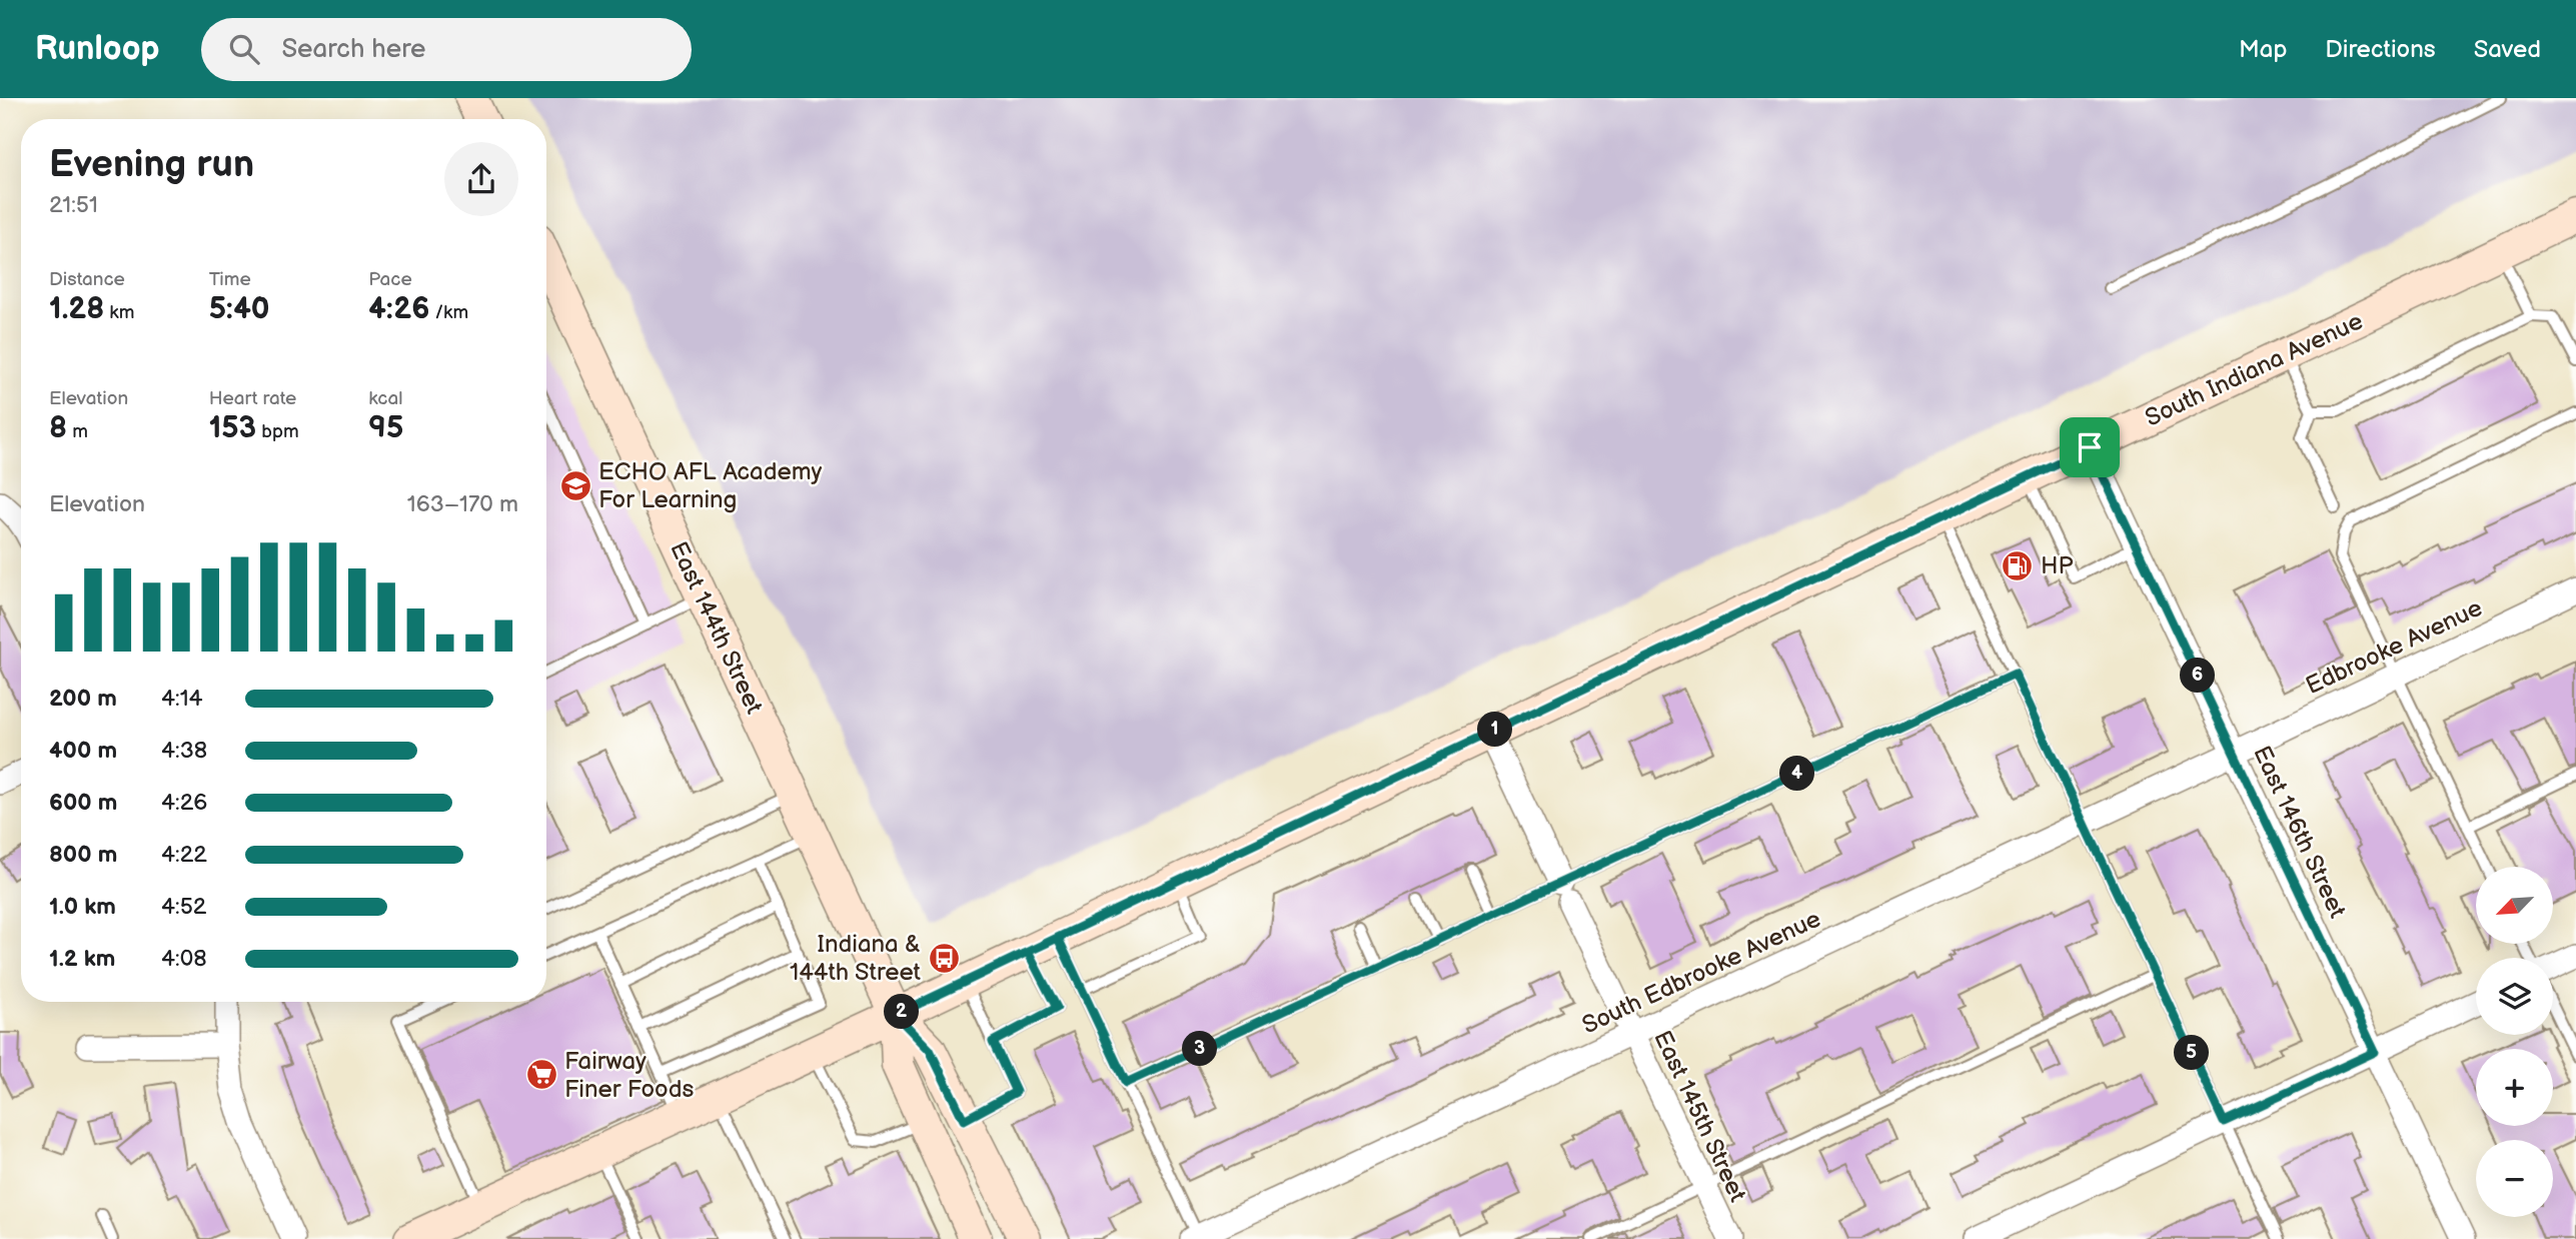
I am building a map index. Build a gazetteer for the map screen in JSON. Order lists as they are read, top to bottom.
{
  "streets": {
    "main road": ["South Indiana Avenue", "East 144th Street"],
    "street": [
      "Edbrooke Avenue",
      "East 146th Street",
      "South Edbrooke Avenue",
      "East 145th Street"
    ]
  },
  "crossings": [
    ["South Indiana Avenue", "East 144th Street"],
    ["South Indiana Avenue", "East 146th Street"],
    ["South Indiana Avenue", "East 145th Street"],
    ["Edbrooke Avenue", "East 146th Street"],
    ["Edbrooke Avenue", "South Edbrooke Avenue"],
    ["East 146th Street", "South Edbrooke Avenue"],
    ["South Edbrooke Avenue", "East 145th Street"]
  ],
  "places": {
    "school or university": ["ECHO AFL Academy For Learning"],
    "fuel station": ["HP"],
    "bus stop": ["Indiana & 144th Street"],
    "supermarket": ["Fairway Finer Foods"]
  },
  "north": "bottom left",
  "page": {
    "header": "Runloop",
    "search": "Search here",
    "nav": ["Map", "Directions", "Saved"],
    "heading": ["Evening run", "21:51"],
    "stats": [
      ["Distance", "1.28 km"],
      ["Time", "5:40"],
      ["Pace", "4:26 /km"],
      ["Elevation", "8 m"],
      ["Heart rate", "153 bpm"],
      ["kcal", "95"]
    ],
    "chart": ["Elevation", "163–170 m"],
    "pins": [
      "6",
      "1",
      "4",
      "2",
      "3",
      "5"
    ],
    "list": [
      {
        "name": "200 m",
        "note": "4:14"
      },
      {
        "name": "400 m",
        "note": "4:38"
      },
      {
        "name": "600 m",
        "note": "4:26"
      },
      {
        "name": "800 m",
        "note": "4:22"
      },
      {
        "name": "1.0 km",
        "note": "4:52"
      },
      {
        "name": "1.2 km",
        "note": "4:08"
      }
    ],
    "map_buttons": ["+", "−"]
  }
}
